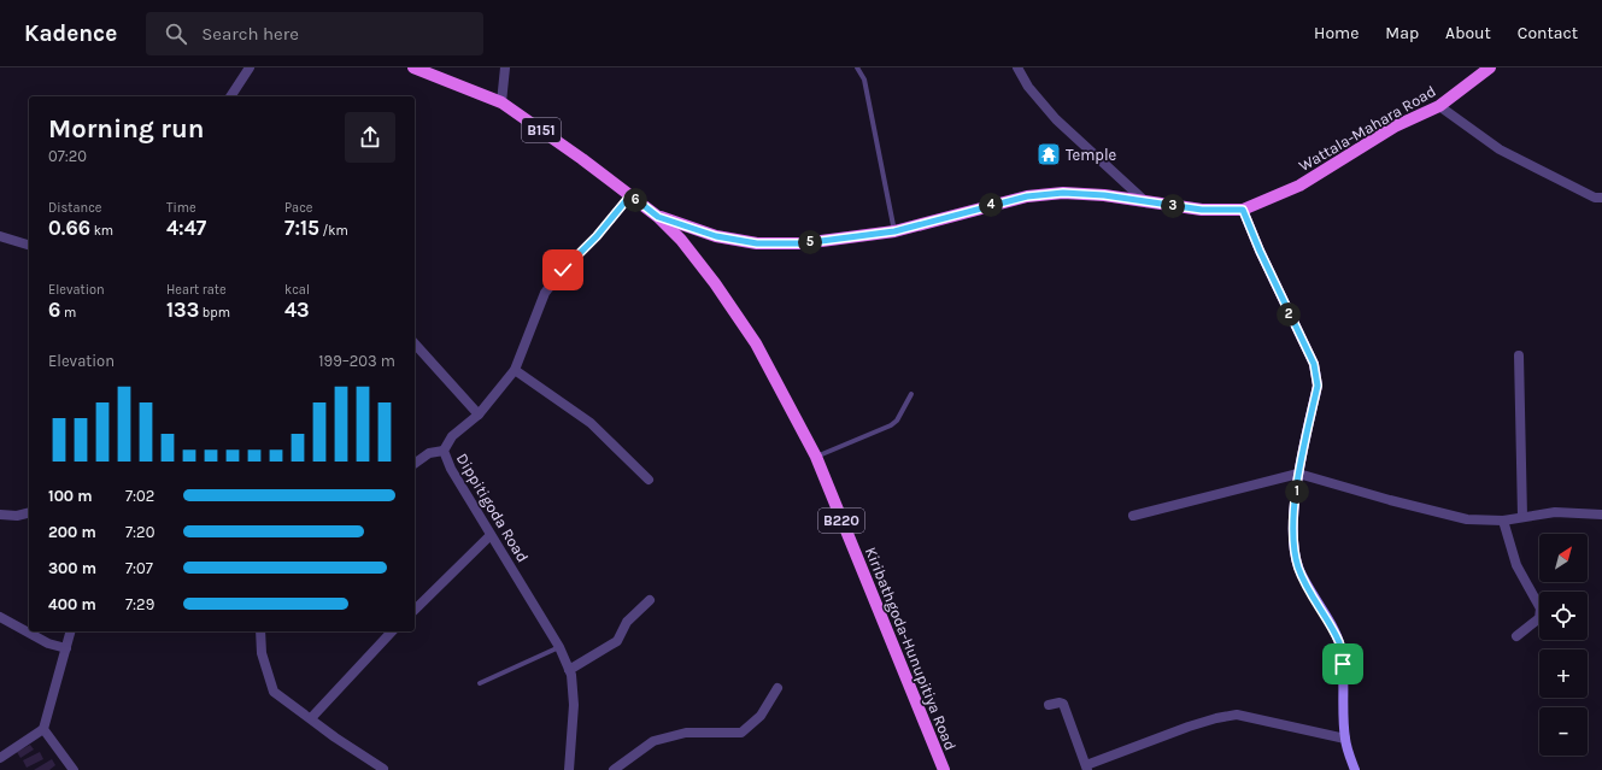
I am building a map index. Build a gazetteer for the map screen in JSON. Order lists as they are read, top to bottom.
{
  "streets": {
    "main road": [
      "Wattala-Mahara Road",
      "B151",
      "B220",
      "Kiribathgoda-Hunupitiya Road"
    ],
    "street": ["Dippitigoda Road"]
  },
  "crossings": [
    ["Wattala-Mahara Road", "Kiribathgoda-Hunupitiya Road"],
    ["Dippitigoda Road", "Kiribathgoda-Hunupitiya Road"]
  ],
  "places": {
    "temple": ["Temple"]
  },
  "north": "top right",
  "page": {
    "header": "Kadence",
    "search": "Search here",
    "nav": [
      "Home",
      "Map",
      "About",
      "Contact"
    ],
    "heading": ["Morning run", "07:20"],
    "stats": [
      ["Distance", "0.66 km"],
      ["Time", "4:47"],
      ["Pace", "7:15 /km"],
      ["Elevation", "6 m"],
      ["Heart rate", "133 bpm"],
      ["kcal", "43"]
    ],
    "pins": [
      "6",
      "4",
      "3",
      "5",
      "2",
      "1"
    ],
    "chart": ["Elevation", "199–203 m"],
    "list": [
      {
        "name": "100 m",
        "note": "7:02"
      },
      {
        "name": "200 m",
        "note": "7:20"
      },
      {
        "name": "300 m",
        "note": "7:07"
      },
      {
        "name": "400 m",
        "note": "7:29"
      }
    ],
    "map_buttons": ["+", "−"]
  }
}
